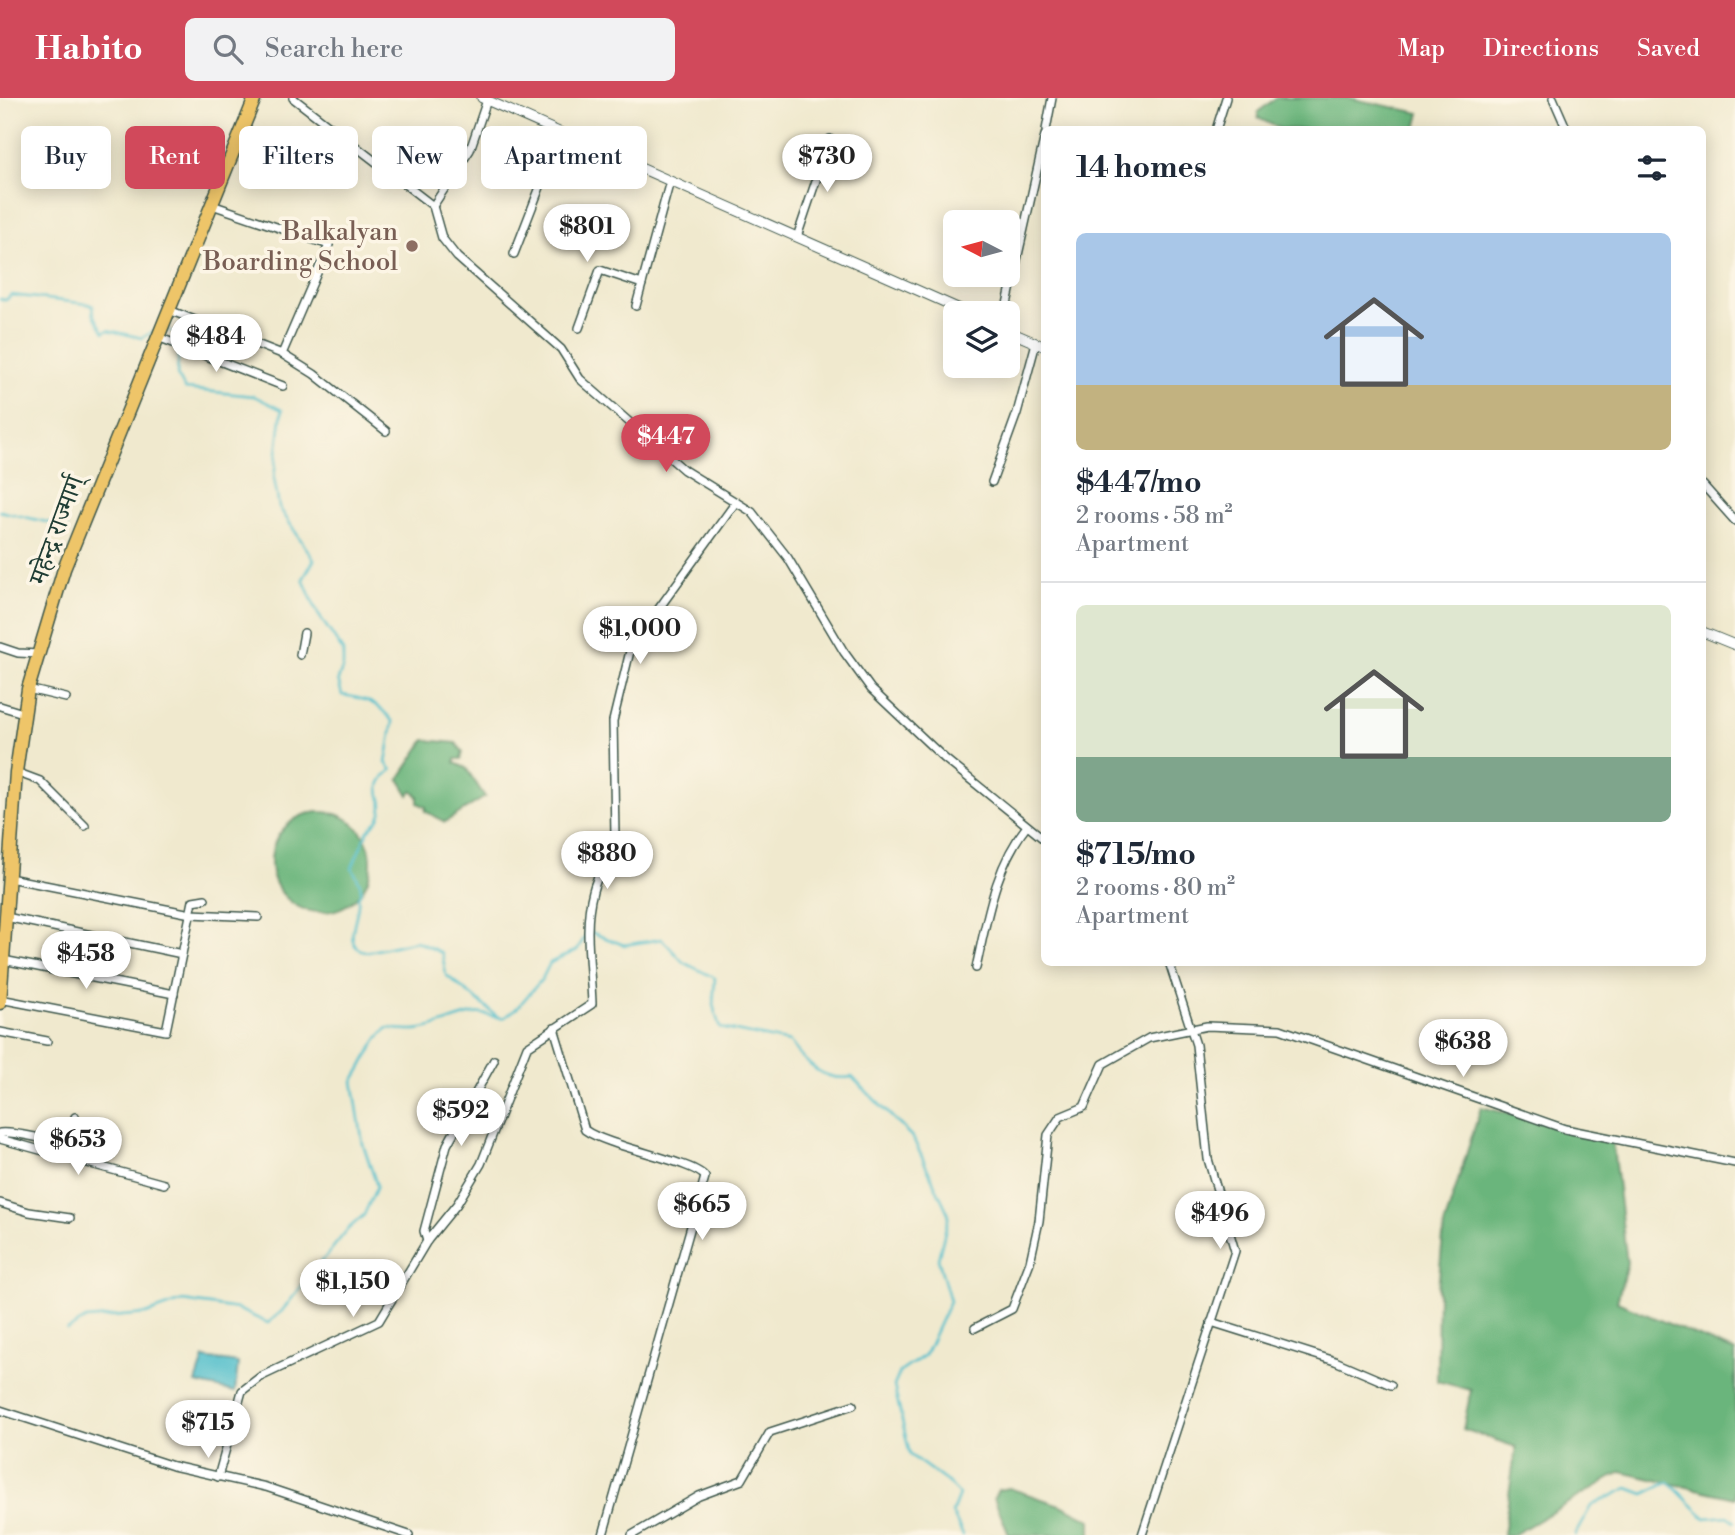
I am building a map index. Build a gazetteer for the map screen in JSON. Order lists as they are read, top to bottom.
{
  "streets": {
    "highway": ["महेन्द्र राज्मार्ग्"]
  },
  "places": ["Balkalyan Boarding School"],
  "north": "left",
  "page": {
    "header": "Habito",
    "search": "Search here",
    "nav": ["Map", "Directions", "Saved"],
    "chip": [
      "Buy",
      "Rent",
      "Filters",
      "New",
      "Apartment"
    ],
    "heading": "14 homes",
    "price": [
      "$730",
      "$801",
      "$484",
      "$447",
      "$1,000",
      "$880",
      "$458",
      "$638",
      "$592",
      "$653",
      "$665",
      "$496",
      "$1,150",
      "$715"
    ],
    "list": [
      {
        "name": "$447/mo",
        "note": "2 rooms · 58 m² · Apartment"
      },
      {
        "name": "$715/mo",
        "note": "2 rooms · 80 m² · Apartment"
      }
    ]
  }
}
